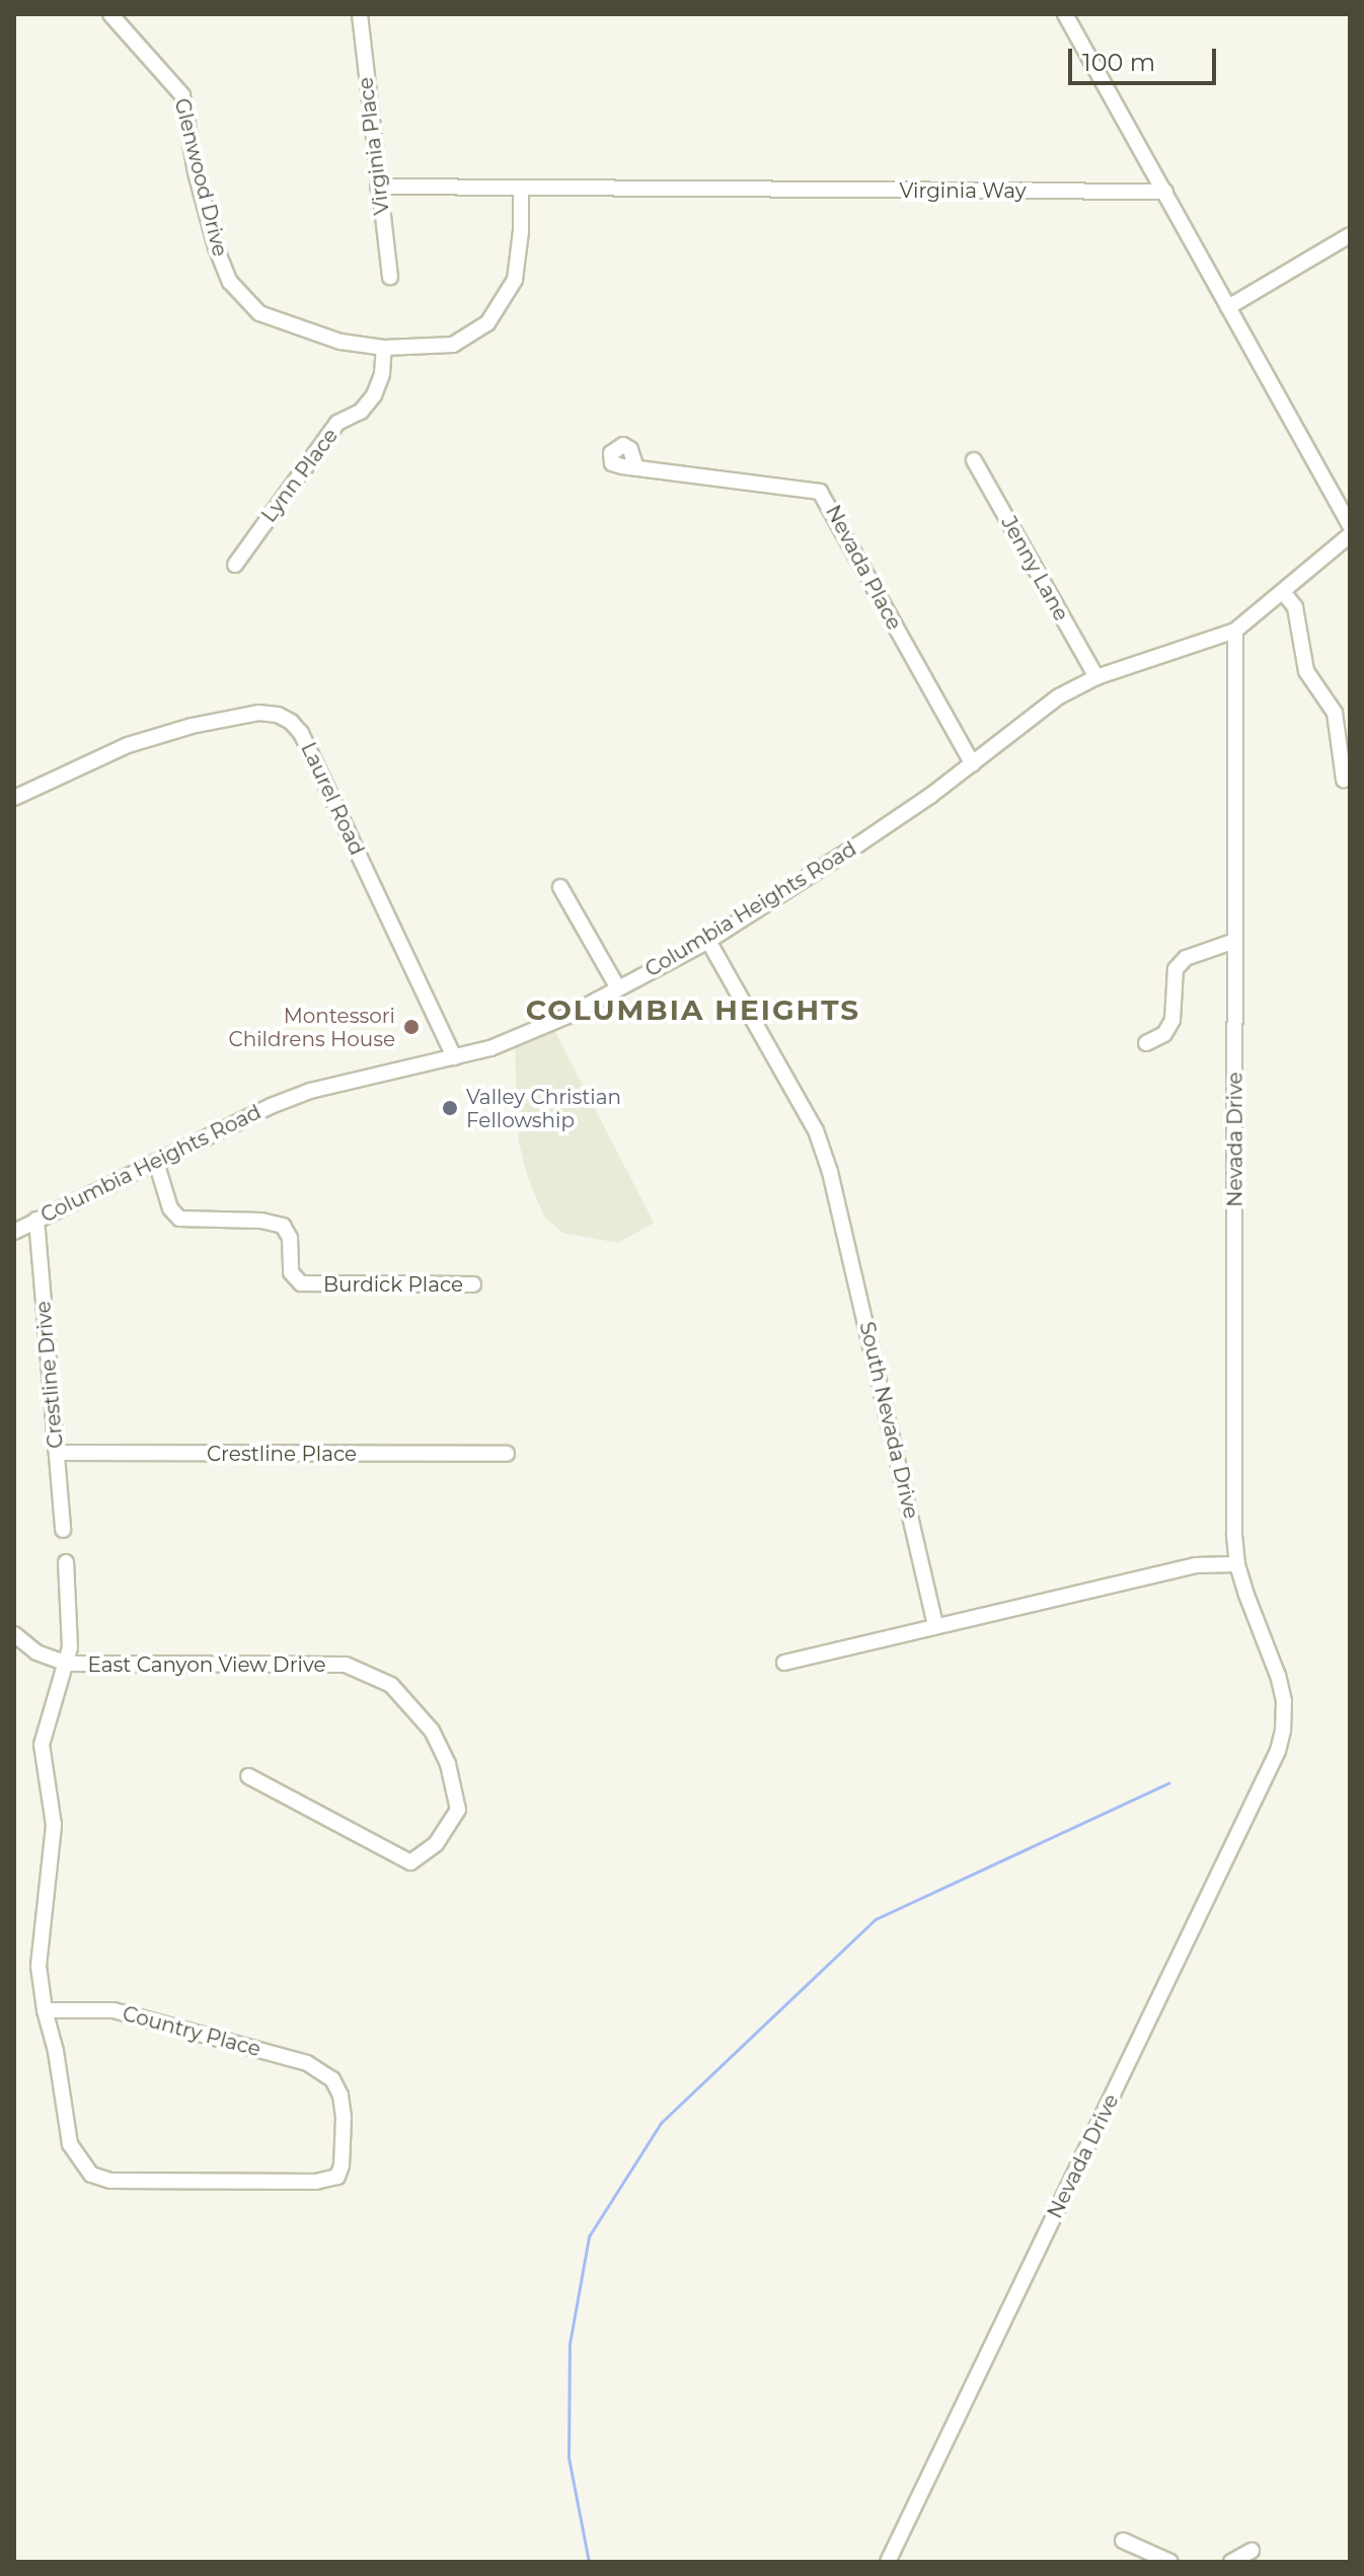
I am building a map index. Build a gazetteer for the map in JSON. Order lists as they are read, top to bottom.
{
  "streets": {
    "street": [
      "Virginia Place",
      "Glenwood Drive",
      "Virginia Way",
      "Lynn Place",
      "Nevada Place",
      "Jenny Lane",
      "Laurel Road",
      "Columbia Heights Road",
      "Nevada Drive",
      "Burdick Place",
      "Crestline Drive",
      "South Nevada Drive",
      "Crestline Place",
      "East Canyon View Drive",
      "Country Place"
    ]
  },
  "crossings": [
    ["Virginia Place", "Virginia Way"],
    ["Glenwood Drive", "Virginia Way"],
    ["Glenwood Drive", "Lynn Place"],
    ["Nevada Place", "Columbia Heights Road"],
    ["Jenny Lane", "Columbia Heights Road"],
    ["Laurel Road", "Columbia Heights Road"],
    ["Columbia Heights Road", "Nevada Drive"],
    ["Columbia Heights Road", "Burdick Place"],
    ["Columbia Heights Road", "Crestline Drive"],
    ["Columbia Heights Road", "South Nevada Drive"],
    ["Crestline Drive", "Crestline Place"]
  ],
  "districts": ["COLUMBIA HEIGHTS"],
  "places": ["Montessori Childrens House", "Valley Christian Fellowship"],
  "scale_bar": "100 m"
}
